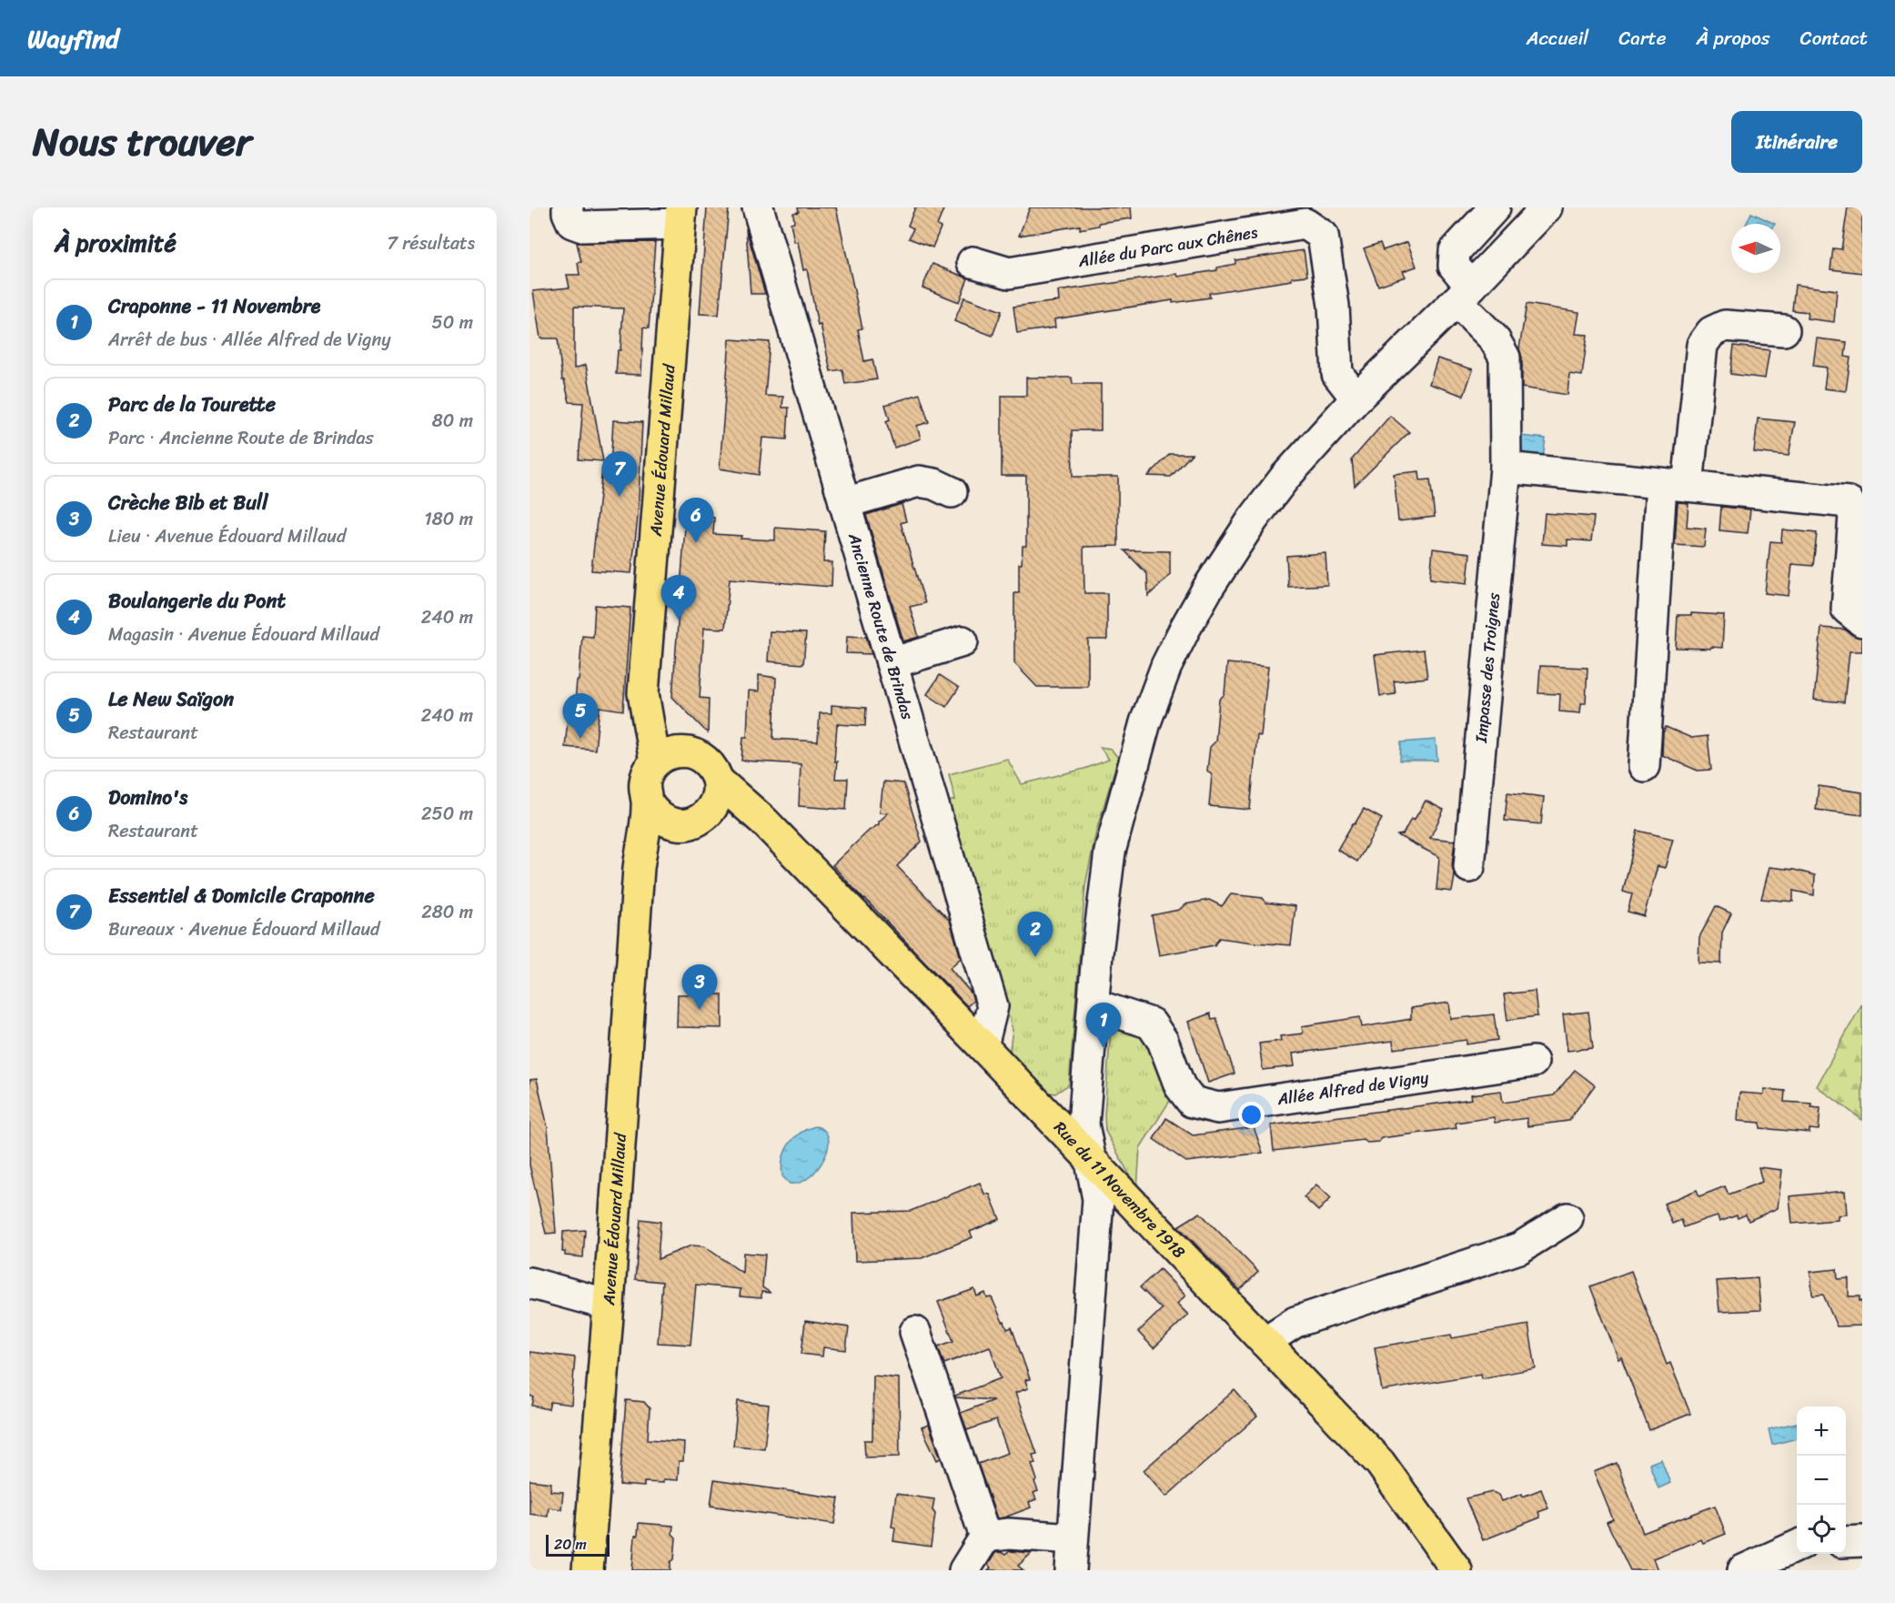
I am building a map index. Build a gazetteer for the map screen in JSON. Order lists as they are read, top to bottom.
{
  "streets": {
    "main road": ["Avenue Édouard Millaud", "Rue du 11 Novembre 1918"],
    "street": [
      "Allée du Parc aux Chênes",
      "Ancienne Route de Brindas",
      "Impasse des Troignes",
      "Allée Alfred de Vigny"
    ]
  },
  "crossings": [
    ["Avenue Édouard Millaud", "Rue du 11 Novembre 1918"],
    ["Ancienne Route de Brindas", "Rue du 11 Novembre 1918"]
  ],
  "scale_bar": "20 m",
  "north": "left",
  "page": {
    "header": "Wayfind",
    "nav": [
      "Accueil",
      "Carte",
      "À propos",
      "Contact"
    ],
    "title": "Nous trouver",
    "buttons": "Itinéraire",
    "heading": ["À proximité", "7 résultats"],
    "list": [
      {
        "mark": "1",
        "name": "Craponne - 11 Novembre",
        "note": "Arrêt de bus · Allée Alfred de Vigny",
        "value": "50 m"
      },
      {
        "mark": "2",
        "name": "Parc de la Tourette",
        "note": "Parc · Ancienne Route de Brindas",
        "value": "80 m"
      },
      {
        "mark": "3",
        "name": "Crèche Bib et Bull",
        "note": "Lieu · Avenue Édouard Millaud",
        "value": "180 m"
      },
      {
        "mark": "4",
        "name": "Boulangerie du Pont",
        "note": "Magasin · Avenue Édouard Millaud",
        "value": "240 m"
      },
      {
        "mark": "5",
        "name": "Le New Saïgon",
        "note": "Restaurant",
        "value": "240 m"
      },
      {
        "mark": "6",
        "name": "Domino's",
        "note": "Restaurant",
        "value": "250 m"
      },
      {
        "mark": "7",
        "name": "Essentiel & Domicile Craponne",
        "note": "Bureaux · Avenue Édouard Millaud",
        "value": "280 m"
      }
    ],
    "pins": [
      "7",
      "6",
      "4",
      "5",
      "2",
      "3",
      "1"
    ],
    "map_buttons": ["+", "−"],
    "scale": "20 m"
  }
}
